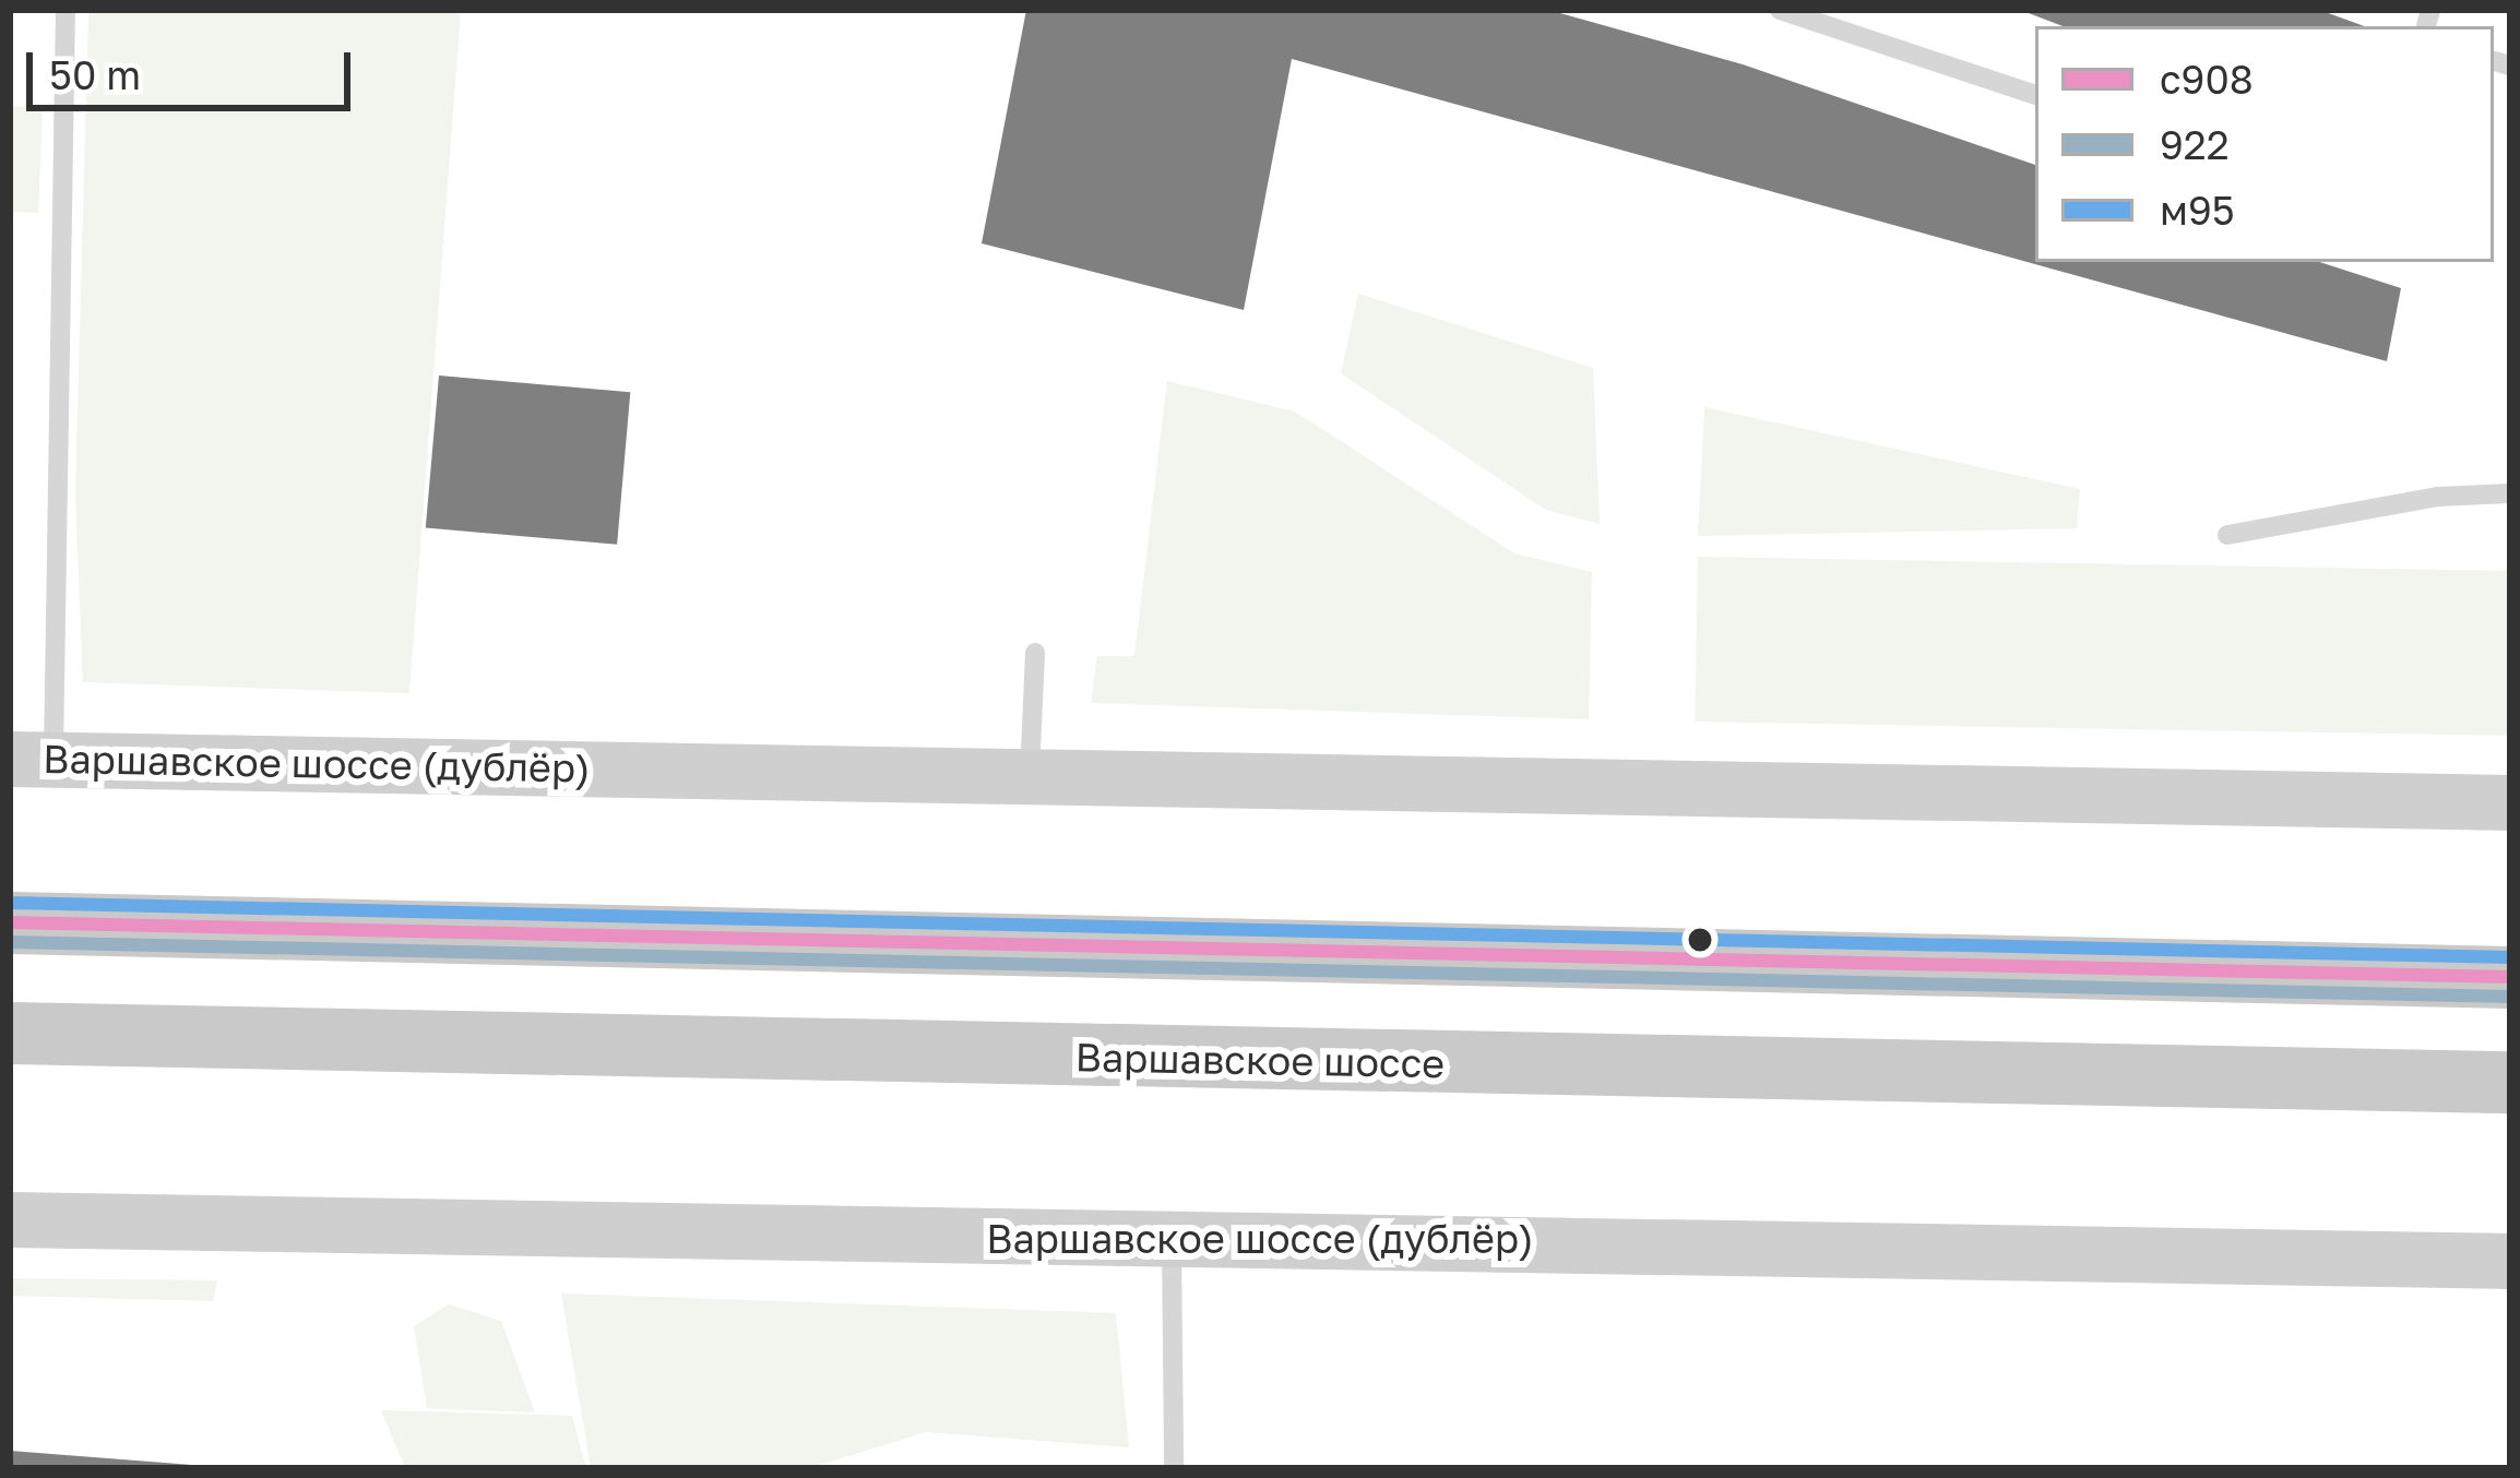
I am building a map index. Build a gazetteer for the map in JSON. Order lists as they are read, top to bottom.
{
  "streets": {
    "main road": ["Варшавское шоссе (дублёр)", "Варшавское шоссе"]
  },
  "lines": ["transit line м95", "transit line с908", "transit line 922"],
  "legend": ["с908", "922", "м95"],
  "scale_bar": "50 m"
}
